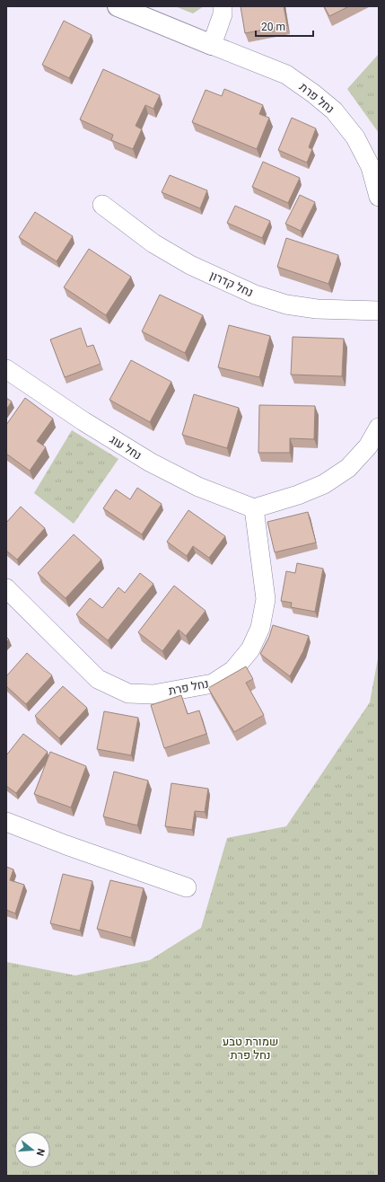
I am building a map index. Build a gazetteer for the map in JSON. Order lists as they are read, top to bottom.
{
  "streets": {
    "street": ["נחל פרת", "נחל קדרון", "נחל עוג"]
  },
  "crossings": [
    ["נחל פרת", "נחל עוג"]
  ],
  "parks": ["שמורת טבע נחל פרת"],
  "scale_bar": "20 m",
  "north": "right"
}
